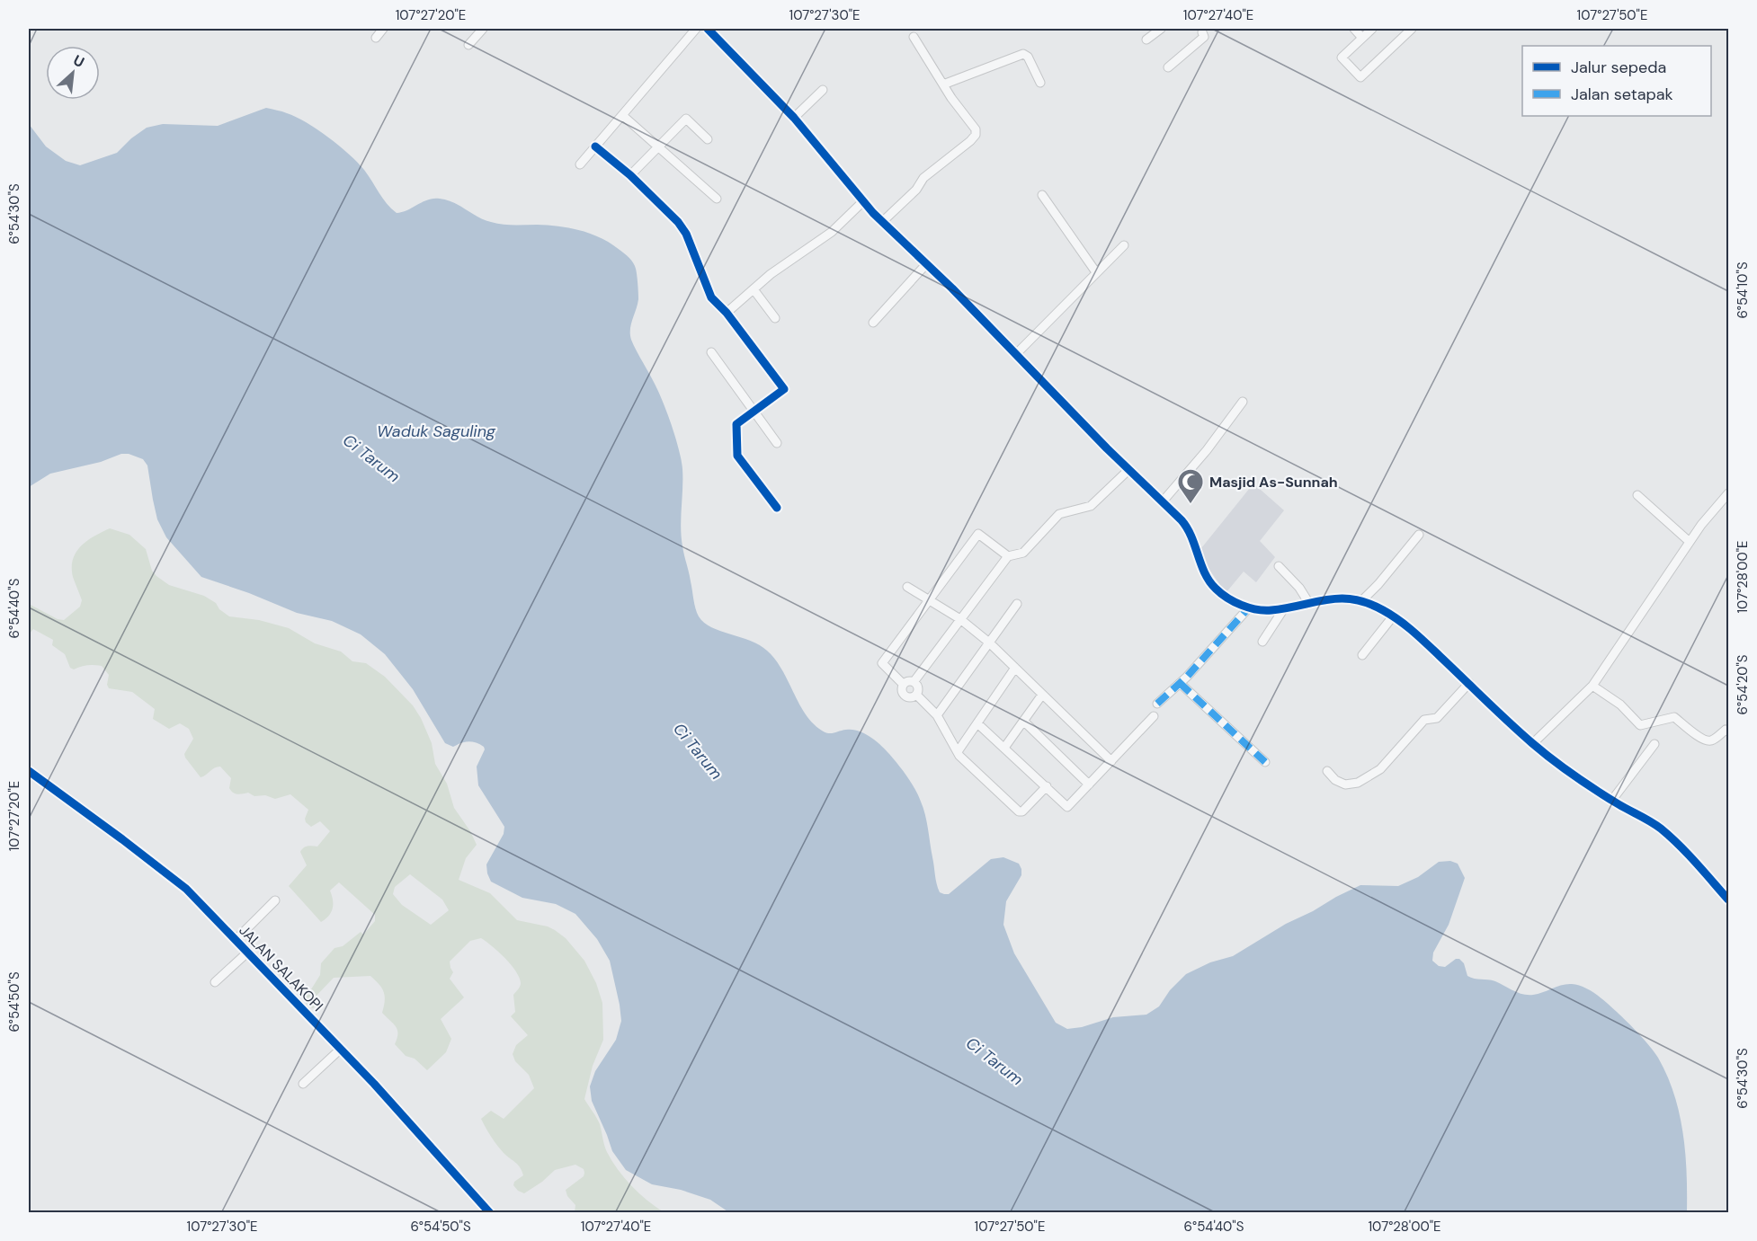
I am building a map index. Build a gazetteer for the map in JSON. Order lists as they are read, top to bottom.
{
  "streets": {
    "street": ["JALAN SALAKOPI"]
  },
  "water": ["Waduk Saguling", "Ci Tarum"],
  "places": {
    "mosque": ["Masjid As-Sunnah"]
  },
  "legend": ["Jalur sepeda", "Jalan setapak"],
  "north": "top right",
  "coordinates": [
    "107°27'20\"E",
    "107°27'30\"E",
    "107°27'40\"E",
    "107°27'50\"E",
    "6°54'30\"S",
    "6°54'10\"S",
    "107°28'00\"E",
    "6°54'40\"S",
    "6°54'20\"S",
    "6°54'50\"S"
  ]
}
